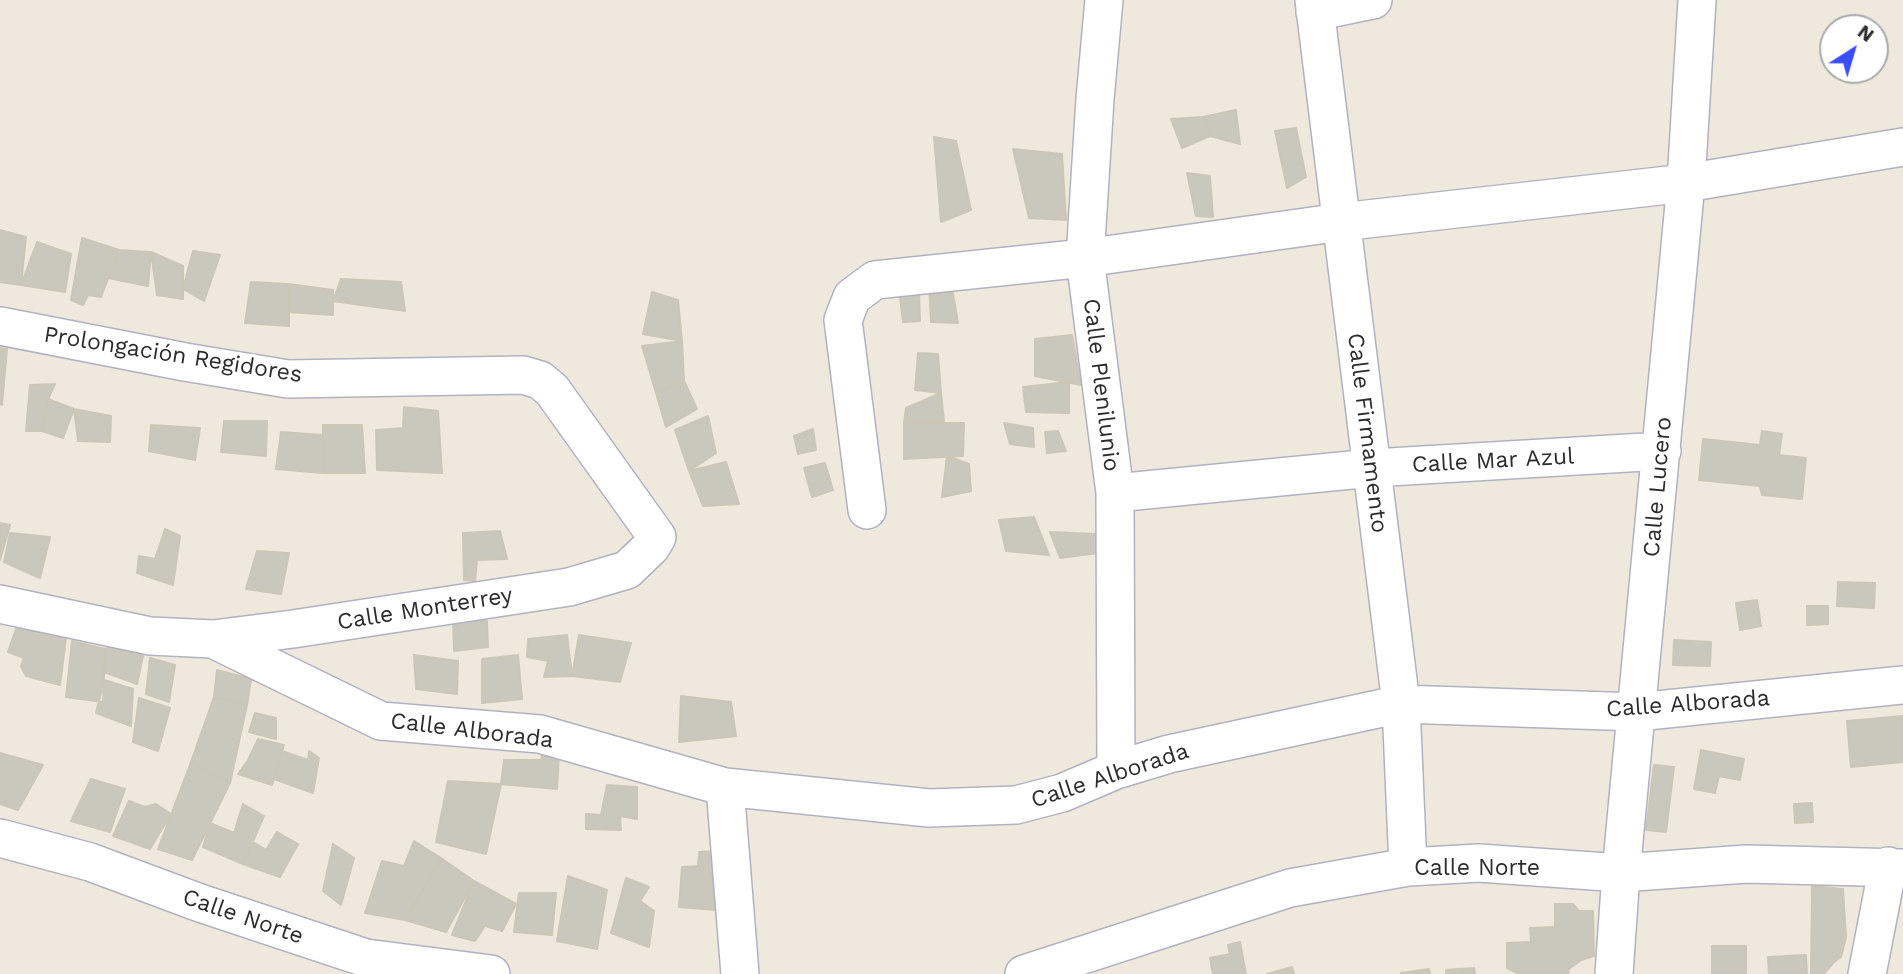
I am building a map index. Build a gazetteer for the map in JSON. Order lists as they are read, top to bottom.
{
  "streets": {
    "street": [
      "Prolongación Regidores",
      "Calle Plenilunio",
      "Calle Firmamento",
      "Calle Mar Azul",
      "Calle Lucero",
      "Calle Monterrey",
      "Calle Alborada",
      "Calle Norte"
    ]
  },
  "crossings": [
    ["Prolongación Regidores", "Calle Monterrey"],
    ["Calle Plenilunio", "Calle Mar Azul"],
    ["Calle Plenilunio", "Calle Alborada"],
    ["Calle Firmamento", "Calle Mar Azul"],
    ["Calle Firmamento", "Calle Alborada"],
    ["Calle Firmamento", "Calle Norte"],
    ["Calle Mar Azul", "Calle Lucero"],
    ["Calle Lucero", "Calle Alborada"],
    ["Calle Lucero", "Calle Norte"],
    ["Calle Monterrey", "Calle Alborada"]
  ],
  "north": "top right"
}
